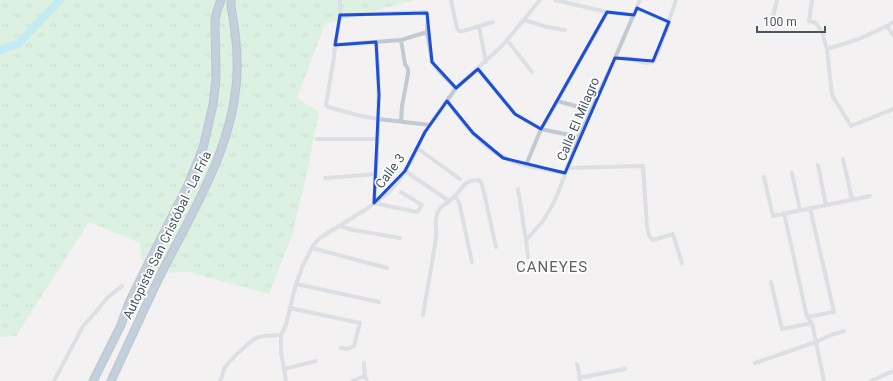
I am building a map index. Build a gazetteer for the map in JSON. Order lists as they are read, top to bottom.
{
  "streets": {
    "highway": ["Autopista San Cristóbal - La Fría"],
    "street": ["Calle El Milagro", "Calle 3"]
  },
  "districts": ["CANEYES"],
  "scale_bar": "100 m"
}
